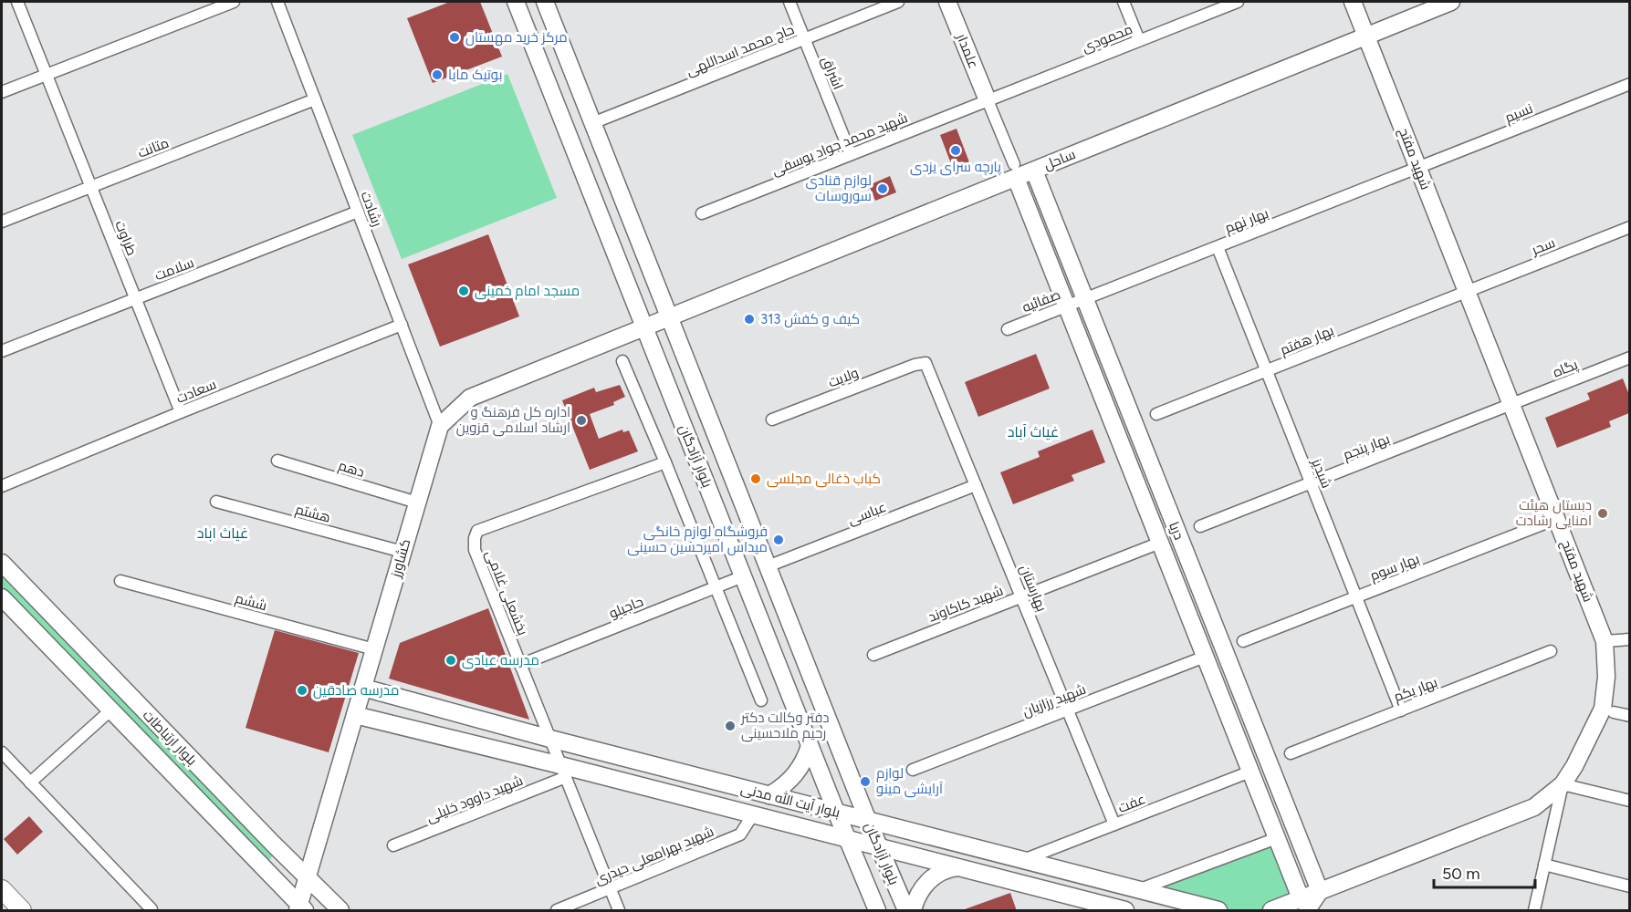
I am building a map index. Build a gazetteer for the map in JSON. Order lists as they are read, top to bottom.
{
  "streets": {
    "street": [
      "محمودی",
      "حاج محمد اسداللهی",
      "علمدار",
      "اشراق",
      "نسیم",
      "شهید محمد جواد یوسفی",
      "متانت",
      "شهید مفتح",
      "ساحل",
      "رشادت",
      "بهار نهم",
      "طراوت",
      "سحر",
      "سلامت",
      "صفائیه",
      "بهار هفتم",
      "پگاه",
      "ولایت",
      "سعادت",
      "بهار پنجم",
      "بلوار آزادگان",
      "دهم",
      "شبدیز",
      "هشتم",
      "عباسی",
      "دریا",
      "کشاورز",
      "بهار سوم",
      "بهارستان",
      "بخشعلی غلامی",
      "ششم",
      "شهید کاکاوند",
      "حاجیلو",
      "بهار یکم",
      "شهید رزازیان",
      "بلوار ارتباطات",
      "شهید داوود خلیلی",
      "بلوار آیت الله مدنی",
      "عفت",
      "شهید بهرامعلی حیدری"
    ]
  },
  "crossings": [
    ["محمودی", "علمدار"],
    ["محمودی", "شهید محمد جواد یوسفی"],
    ["حاج محمد اسداللهی", "اشراق"],
    ["حاج محمد اسداللهی", "بلوار آزادگان"],
    ["علمدار", "شهید محمد جواد یوسفی"],
    ["اشراق", "شهید محمد جواد یوسفی"],
    ["نسیم", "شهید مفتح"],
    ["نسیم", "بهار نهم"],
    ["متانت", "رشادت"],
    ["متانت", "طراوت"],
    ["شهید مفتح", "ساحل"],
    ["شهید مفتح", "بهار نهم"],
    ["شهید مفتح", "سحر"],
    ["شهید مفتح", "بهار هفتم"],
    ["شهید مفتح", "پگاه"],
    ["شهید مفتح", "بهار پنجم"],
    ["شهید مفتح", "دریا"],
    ["شهید مفتح", "بهار سوم"],
    ["ساحل", "بلوار آزادگان"],
    ["ساحل", "دریا"],
    ["رشادت", "سلامت"],
    ["رشادت", "سعادت"],
    ["رشادت", "کشاورز"],
    ["بهار نهم", "صفائیه"],
    ["بهار نهم", "شبدیز"],
    ["بهار نهم", "دریا"],
    ["طراوت", "سلامت"],
    ["طراوت", "سعادت"],
    ["سحر", "بهار هفتم"],
    ["صفائیه", "دریا"],
    ["بهار هفتم", "شبدیز"],
    ["پگاه", "بهار پنجم"],
    ["ولایت", "بهارستان"],
    ["بهار پنجم", "شبدیز"],
    ["بلوار آزادگان", "عباسی"],
    ["بلوار آزادگان", "حاجیلو"],
    ["بلوار آزادگان", "بلوار آیت الله مدنی"],
    ["دهم", "کشاورز"],
    ["شبدیز", "بهار سوم"],
    ["شبدیز", "بهار یکم"],
    ["هشتم", "کشاورز"],
    ["عباسی", "بهارستان"],
    ["دریا", "شهید کاکاوند"],
    ["دریا", "شهید رزازیان"],
    ["دریا", "عفت"],
    ["کشاورز", "ششم"],
    ["کشاورز", "بلوار ارتباطات"],
    ["کشاورز", "بلوار آیت الله مدنی"],
    ["بهارستان", "شهید کاکاوند"],
    ["بهارستان", "شهید رزازیان"],
    ["بهارستان", "عفت"],
    ["بخشعلی غلامی", "حاجیلو"],
    ["بخشعلی غلامی", "شهید داوود خلیلی"],
    ["بخشعلی غلامی", "بلوار آیت الله مدنی"],
    ["بخشعلی غلامی", "شهید بهرامعلی حیدری"],
    ["شهید داوود خلیلی", "بلوار آیت الله مدنی"],
    ["بلوار آیت الله مدنی", "عفت"],
    ["بلوار آیت الله مدنی", "شهید بهرامعلی حیدری"]
  ],
  "districts": ["غیاث آباد", "غیاث اباد"],
  "places": [
    "مرکز خرید مهستان",
    "بوتیک مایا",
    "پارچه سرای یزدی",
    "لوازم قنادی سوروسات",
    "مسجد امام خمینی",
    "کیف و کفش 313",
    "اداره کل فرهنگ و ارشاد اسلامی قزوین",
    "کباب ذغالی مجلسی",
    "دبستان هیئت امنایی رشادت",
    "فروشگاه لوازم خانگی میداس امیرحسین حسینی",
    "مدرسه عبادی",
    "مدرسه صادقین",
    "دفتر وکالت دکتر رحیم ملاحسینی",
    "لوازم آرایشی مینو"
  ],
  "scale_bar": "50 m"
}
